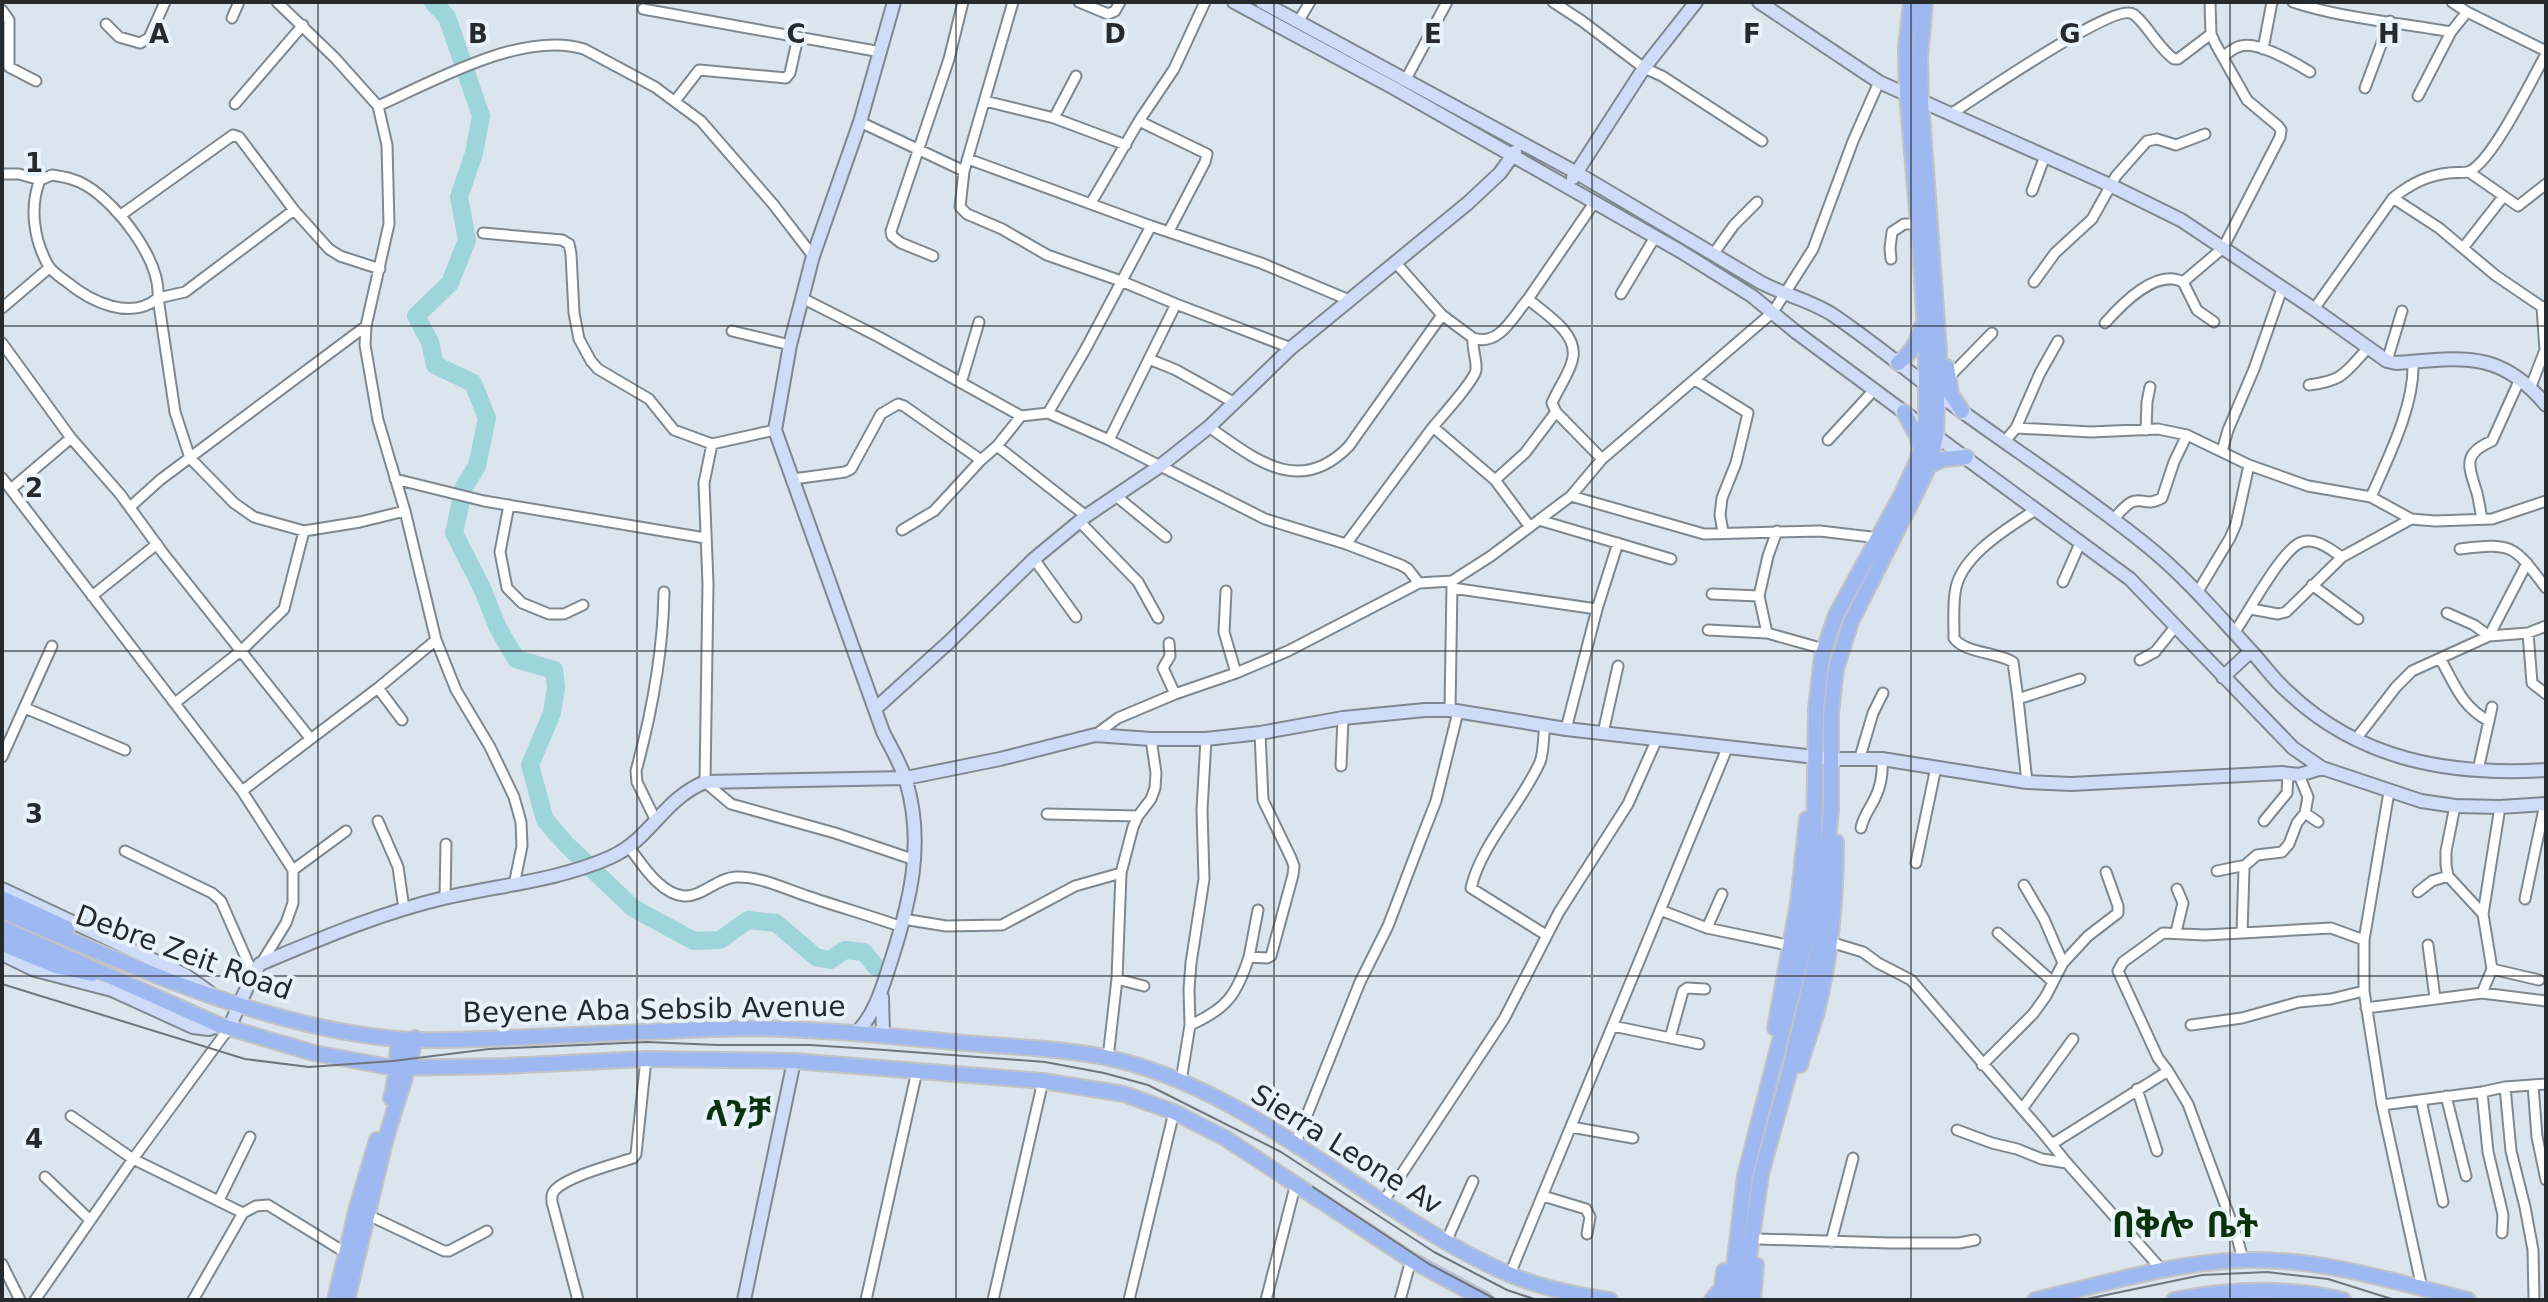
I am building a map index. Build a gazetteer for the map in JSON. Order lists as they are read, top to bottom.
{
  "streets": {
    "main road": ["Debre Zeit Road", "Beyene Aba Sebsib Avenue", "Sierra Leone Av"]
  },
  "crossings": [
    ["Debre Zeit Road", "Beyene Aba Sebsib Avenue"],
    ["Beyene Aba Sebsib Avenue", "Sierra Leone Av"]
  ],
  "districts": ["ላንቻ", "በቅሎ ቤት"],
  "grid": {
    "columns": [
      "A",
      "B",
      "C",
      "D",
      "E",
      "F",
      "G",
      "H"
    ],
    "rows": [
      "1",
      "2",
      "3",
      "4"
    ]
  }
}
